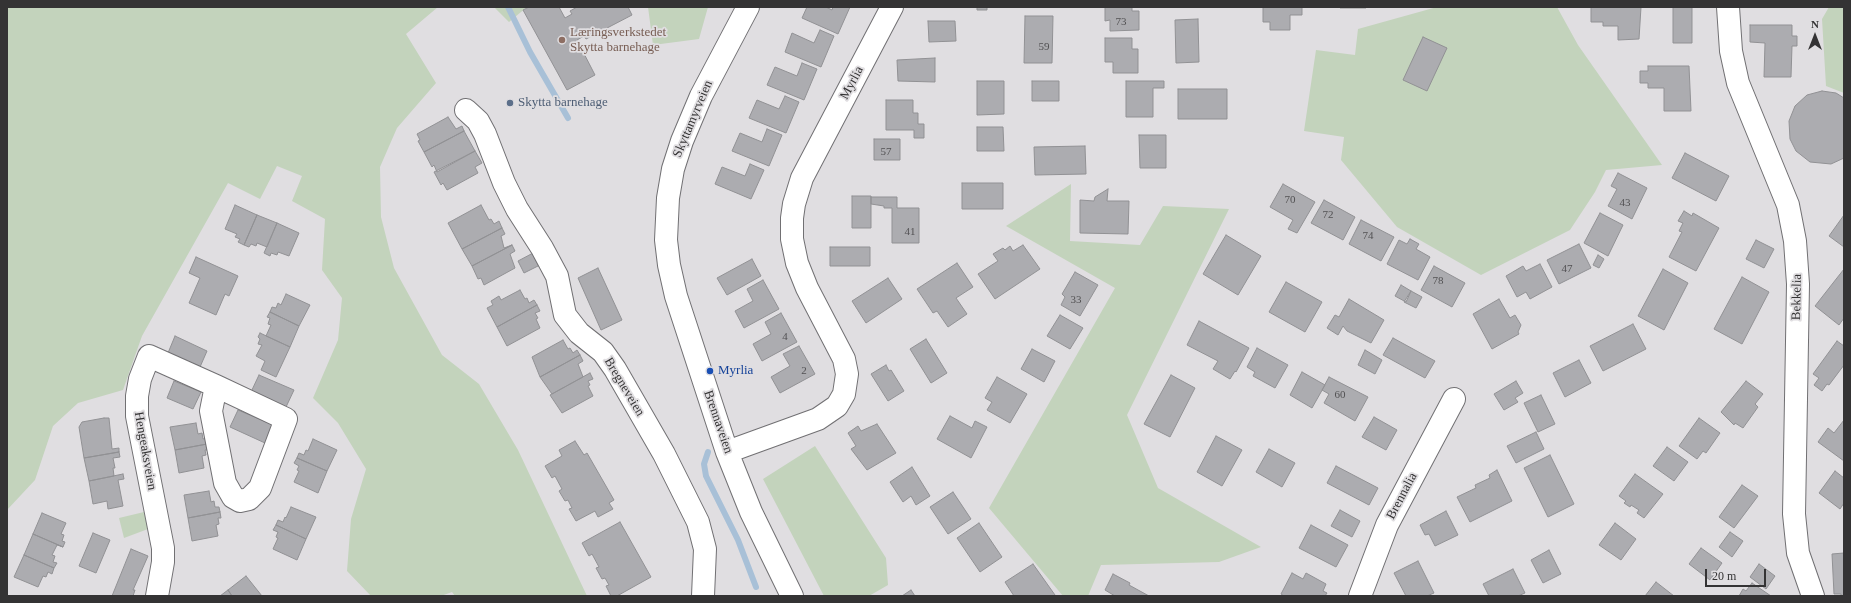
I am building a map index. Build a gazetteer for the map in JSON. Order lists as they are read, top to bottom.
{
  "streets": {
    "street": [
      "Myrlia",
      "Skyttamyrveien",
      "Bekkelia",
      "Bregneveien",
      "Brennaveien",
      "Hengeaksveien",
      "Brennalia"
    ]
  },
  "crossings": [
    ["Myrlia", "Brennaveien"],
    ["Skyttamyrveien", "Brennaveien"]
  ],
  "places": ["Læringsverkstedet Skytta barnehage", "Skytta barnehage", "Myrlia"],
  "house_numbers": [
    "73",
    "59",
    "57",
    "70",
    "43",
    "72",
    "41",
    "74",
    "47",
    "78",
    "33",
    "4",
    "2",
    "60"
  ],
  "scale_bar": "20 m",
  "north": "top"
}
